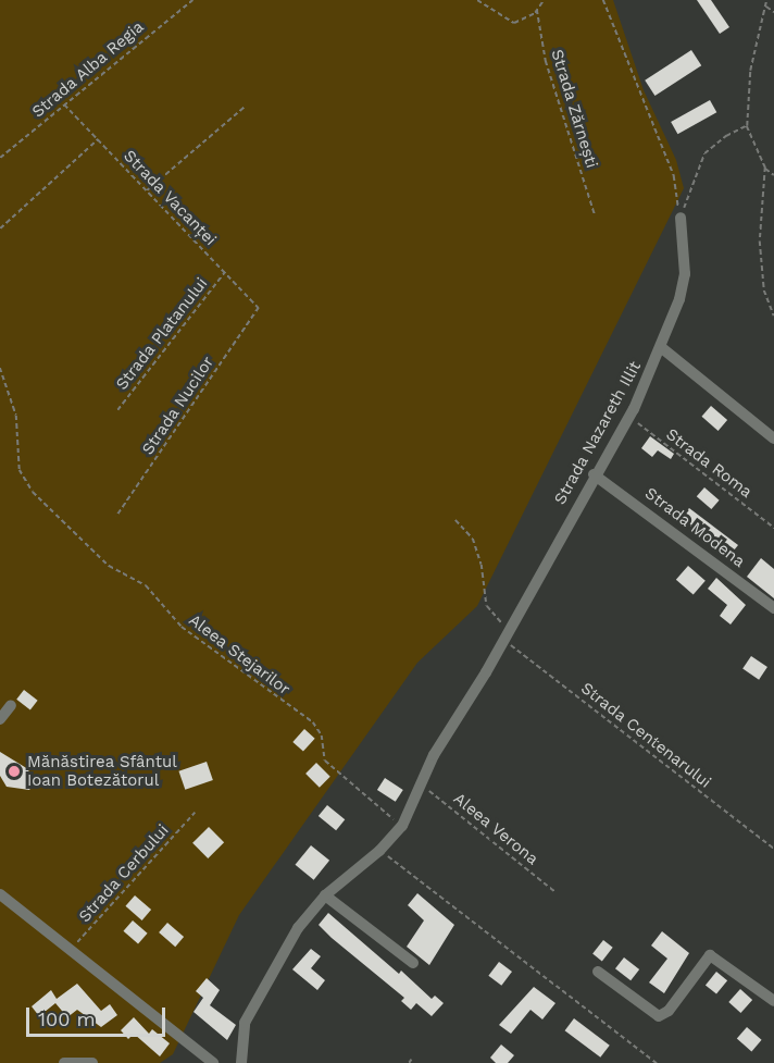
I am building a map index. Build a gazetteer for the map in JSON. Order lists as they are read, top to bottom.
{
  "streets": {
    "street": ["Strada Nazareth Illit", "Strada Modena"],
    "path": [
      "Strada Alba Regia",
      "Strada Zărnești",
      "Strada Vacanței",
      "Strada Platanului",
      "Strada Nucilor",
      "Strada Roma",
      "Aleea Stejarilor",
      "Strada Centenarului",
      "Aleea Verona",
      "Strada Cerbului"
    ]
  },
  "crossings": [
    ["Strada Alba Regia", "Strada Vacanței"],
    ["Strada Vacanței", "Strada Platanului"],
    ["Strada Vacanței", "Strada Nucilor"],
    ["Strada Nazareth Illit", "Strada Roma"],
    ["Strada Nazareth Illit", "Strada Modena"],
    ["Strada Nazareth Illit", "Aleea Stejarilor"],
    ["Strada Nazareth Illit", "Strada Centenarului"],
    ["Strada Nazareth Illit", "Aleea Verona"]
  ],
  "places": ["Mănăstirea Sfântul Ioan Botezătorul"],
  "scale_bar": "100 m"
}
